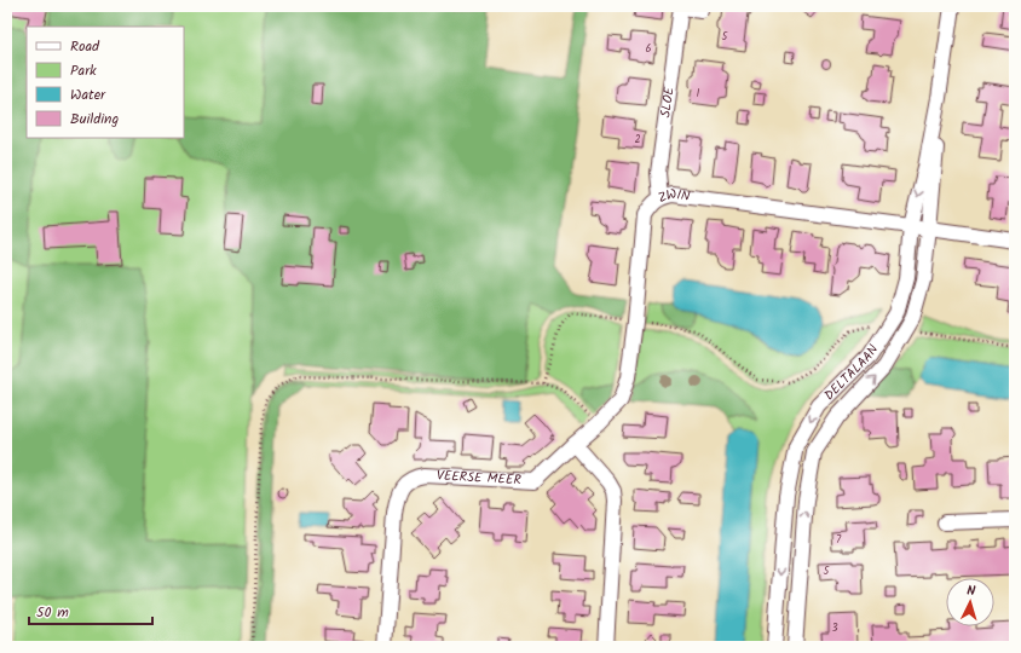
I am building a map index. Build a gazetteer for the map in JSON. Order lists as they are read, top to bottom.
{
  "streets": {
    "street": [
      "SLOE",
      "ZWIN",
      "DELTALAAN",
      "VEERSE MEER"
    ]
  },
  "crossings": [
    ["SLOE", "ZWIN"],
    ["ZWIN", "DELTALAAN"],
    ["ZWIN", "VEERSE MEER"]
  ],
  "house_numbers": [
    "5",
    "6",
    "1",
    "2",
    "7",
    "5",
    "3"
  ],
  "legend": [
    "Road",
    "Park",
    "Water",
    "Building"
  ],
  "scale_bar": "50 m",
  "north": "top"
}
